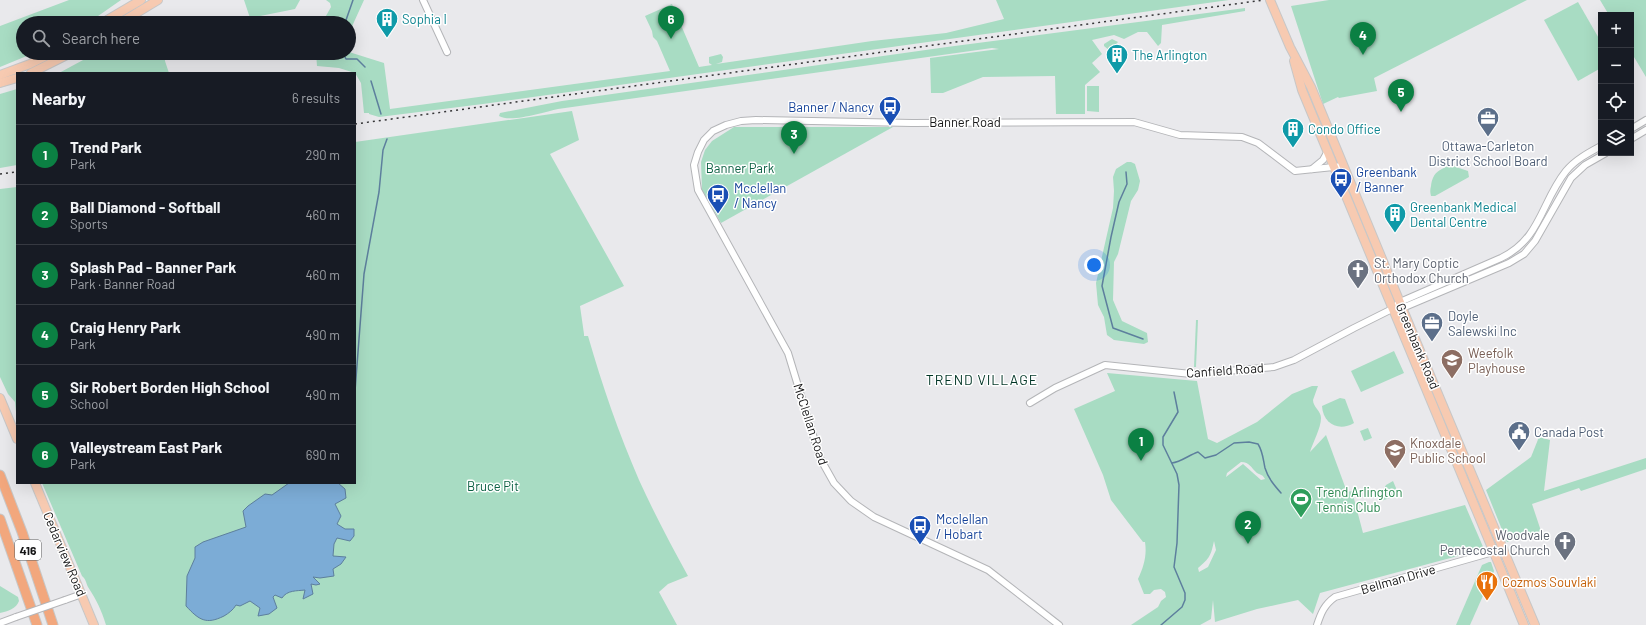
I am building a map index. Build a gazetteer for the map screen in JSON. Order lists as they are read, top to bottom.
{
  "streets": {
    "highway": ["416"],
    "main road": ["Greenbank Road", "Cedarview Road"],
    "street": [
      "Banner Road",
      "Canfield Road",
      "McClellan Road",
      "Bellman Drive"
    ]
  },
  "crossings": [
    ["Banner Road", "Greenbank Road"],
    ["Banner Road", "McClellan Road"],
    ["Greenbank Road", "Canfield Road"],
    ["Greenbank Road", "Bellman Drive"]
  ],
  "districts": ["TREND VILLAGE"],
  "parks": ["Banner Park", "Bruce Pit"],
  "places": {
    "building": [
      "Sophia I",
      "The Arlington",
      "Condo Office",
      "Greenbank Medical Dental Centre"
    ],
    "bus stop": [
      "Banner / Nancy",
      "Greenbank / Banner",
      "Mcclellan / Nancy",
      "Mcclellan / Hobart"
    ],
    "office": ["Ottawa-Carleton District School Board", "Doyle Salewski Inc"],
    "church": ["St. Mary Coptic Orthodox Church", "Woodvale Pentecostal Church"],
    "school or university": ["Weefolk Playhouse", "Knoxdale Public School"],
    "public building": ["Canada Post"],
    "sports": ["Trend Arlington Tennis Club"],
    "restaurant": ["Cozmos Souvlaki"]
  },
  "page": {
    "pins": [
      "6",
      "4",
      "5",
      "3",
      "1",
      "2"
    ],
    "map_buttons": ["+", "−"],
    "search": "Search here",
    "heading": ["Nearby", "6 results"],
    "list": [
      {
        "mark": "1",
        "name": "Trend Park",
        "note": "Park",
        "value": "290 m"
      },
      {
        "mark": "2",
        "name": "Ball Diamond - Softball",
        "note": "Sports",
        "value": "460 m"
      },
      {
        "mark": "3",
        "name": "Splash Pad - Banner Park",
        "note": "Park · Banner Road",
        "value": "460 m"
      },
      {
        "mark": "4",
        "name": "Craig Henry Park",
        "note": "Park",
        "value": "490 m"
      },
      {
        "mark": "5",
        "name": "Sir Robert Borden High School",
        "note": "School",
        "value": "490 m"
      },
      {
        "mark": "6",
        "name": "Valleystream East Park",
        "note": "Park",
        "value": "690 m"
      }
    ]
  }
}
